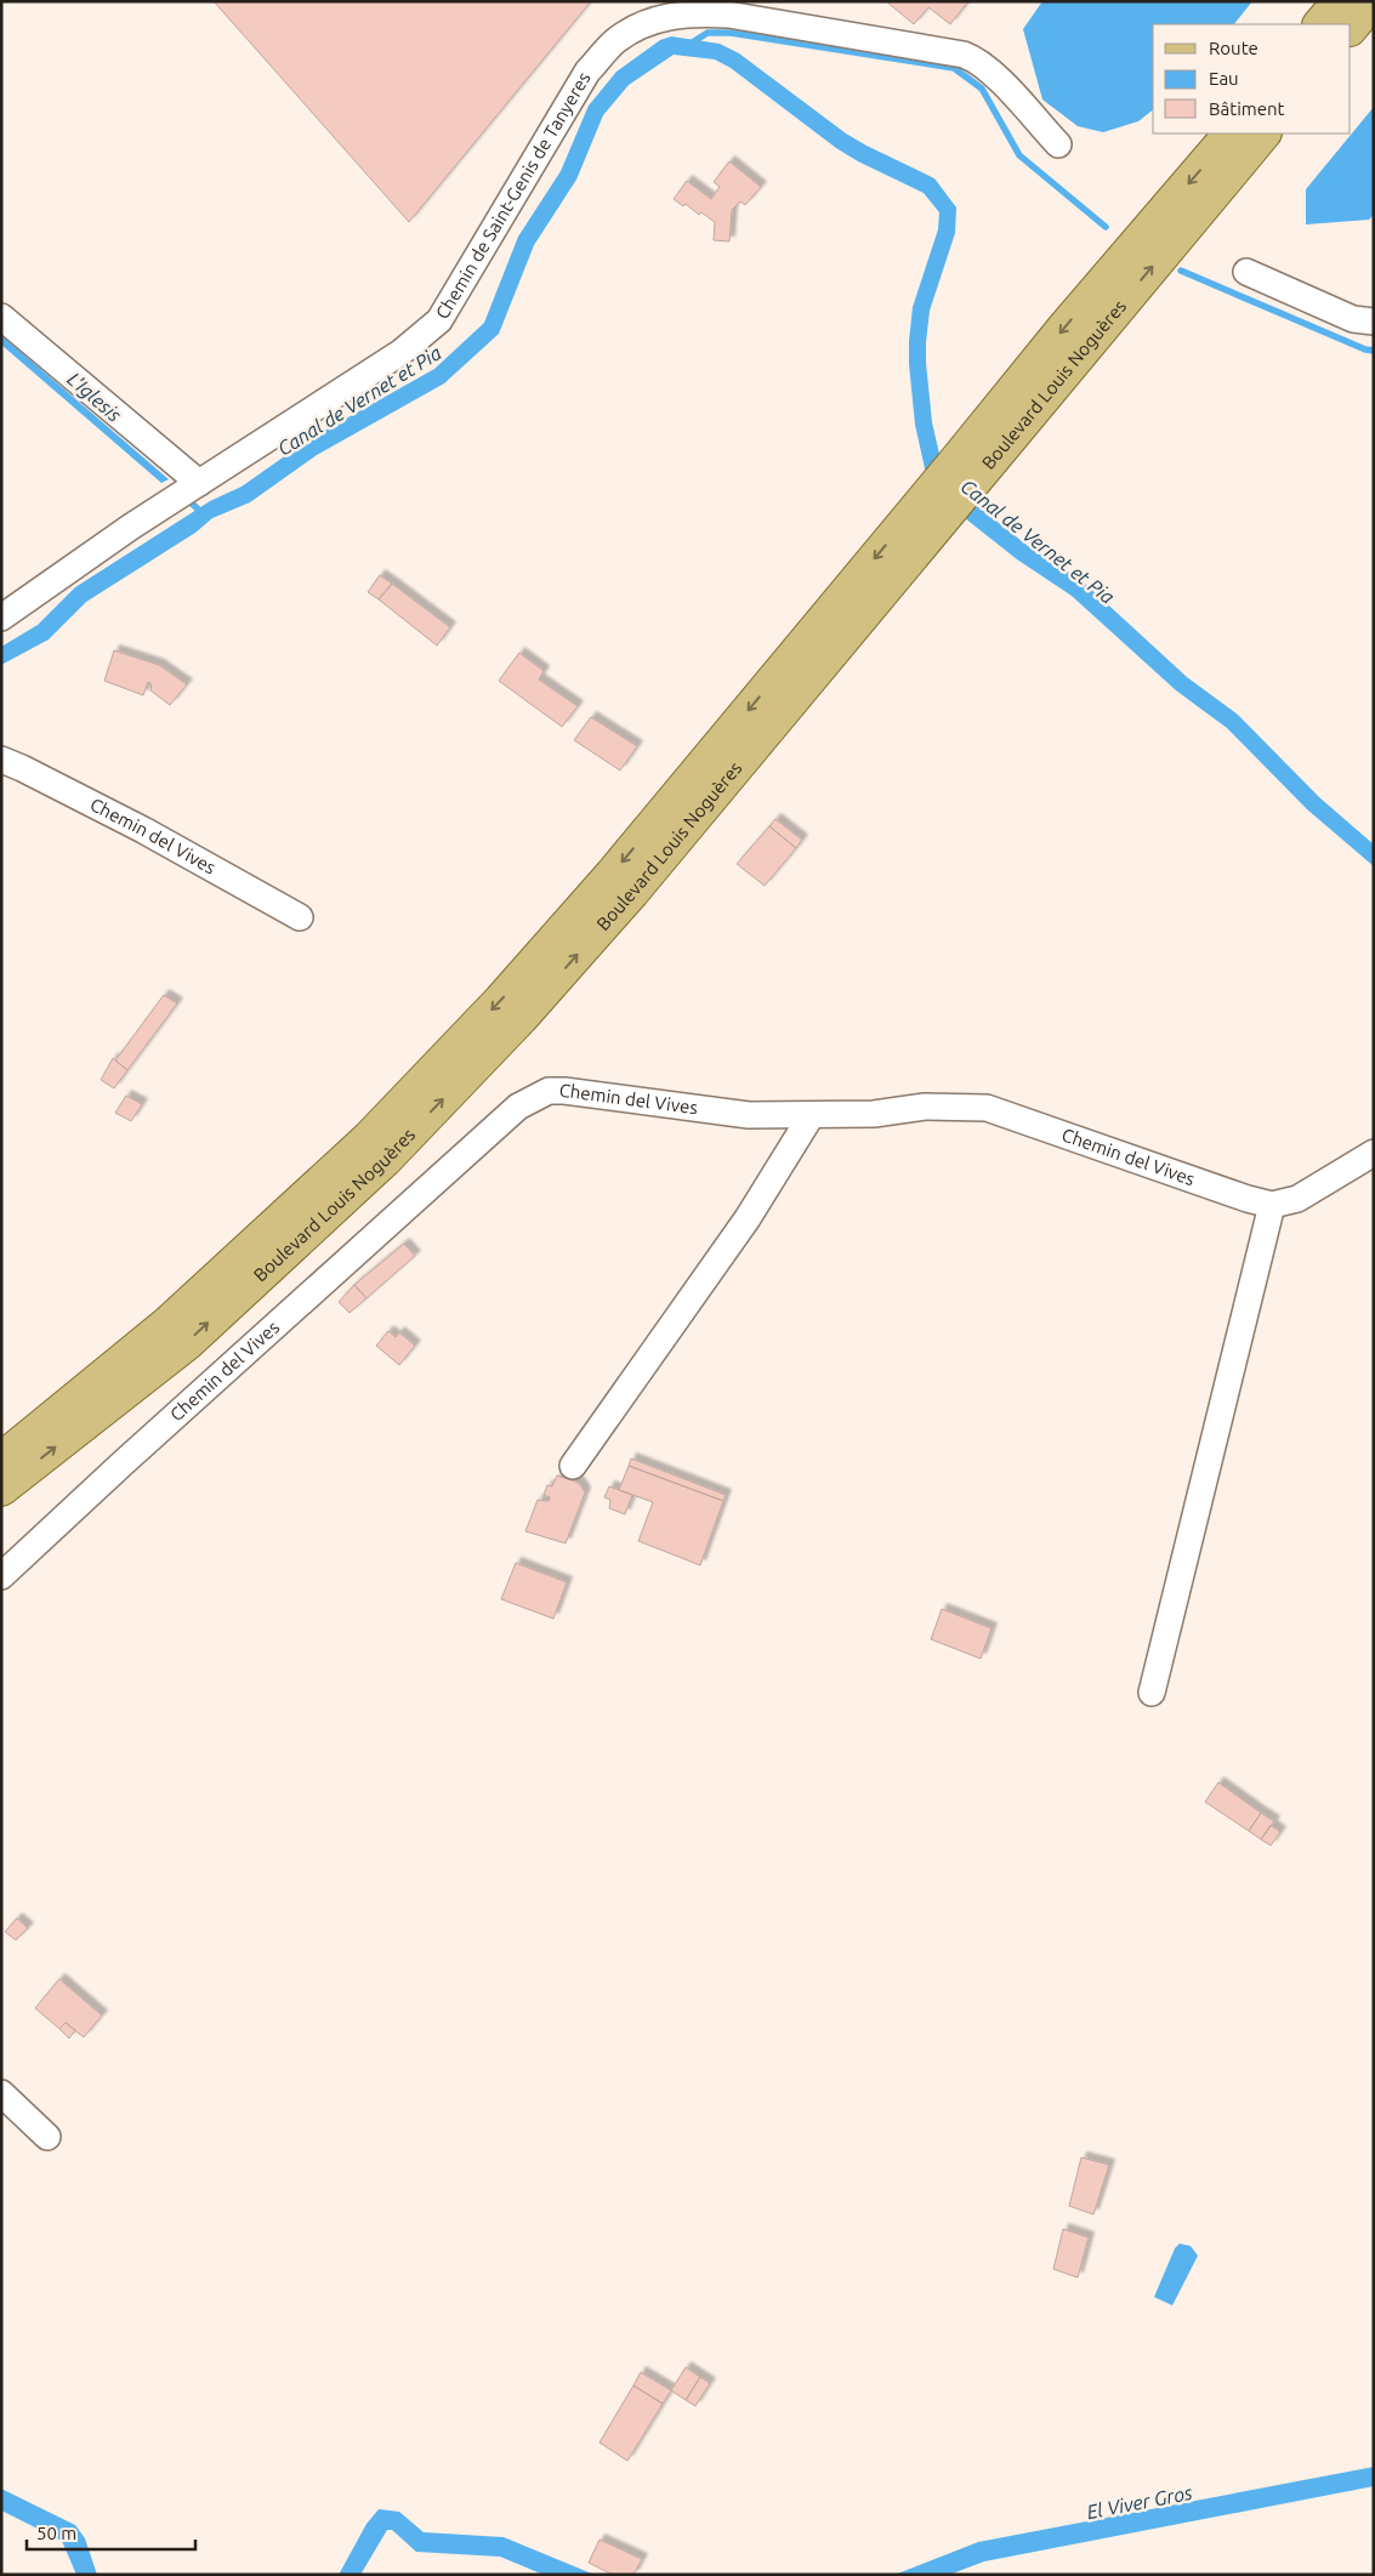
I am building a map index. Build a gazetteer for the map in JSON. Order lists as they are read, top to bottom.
{
  "streets": {
    "main road": ["Boulevard Louis Noguères"],
    "street": ["Chemin de Saint-Genis de Tanyeres", "Chemin del Vives"]
  },
  "water": ["L'Iglesis", "Canal de Vernet et Pia", "El Viver Gros"],
  "legend": ["Route", "Eau", "Bâtiment"],
  "scale_bar": "50 m"
}
